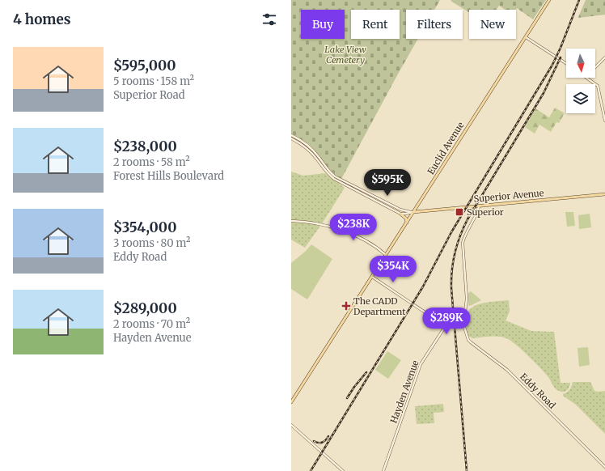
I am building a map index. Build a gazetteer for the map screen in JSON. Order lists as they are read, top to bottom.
{
  "streets": {
    "main road": ["Euclid Avenue", "Superior Avenue"],
    "street": ["Eddy Road", "Hayden Avenue"]
  },
  "crossings": [
    ["Euclid Avenue", "Superior Avenue"]
  ],
  "parks": ["Lake View Cemetery"],
  "places": {
    "transit": ["Superior"],
    "health": ["The CADD Department"]
  },
  "north": "bottom",
  "page": {
    "heading": "4 homes",
    "chip": [
      "Buy",
      "Rent",
      "Filters",
      "New"
    ],
    "list": [
      {
        "name": "$595,000",
        "note": "5 rooms · 158 m² · Superior Road"
      },
      {
        "name": "$238,000",
        "note": "2 rooms · 58 m² · Forest Hills Boulevard"
      },
      {
        "name": "$354,000",
        "note": "3 rooms · 80 m² · Eddy Road"
      },
      {
        "name": "$289,000",
        "note": "2 rooms · 70 m² · Hayden Avenue"
      }
    ],
    "price": [
      "$595K",
      "$238K",
      "$354K",
      "$289K"
    ]
  }
}
